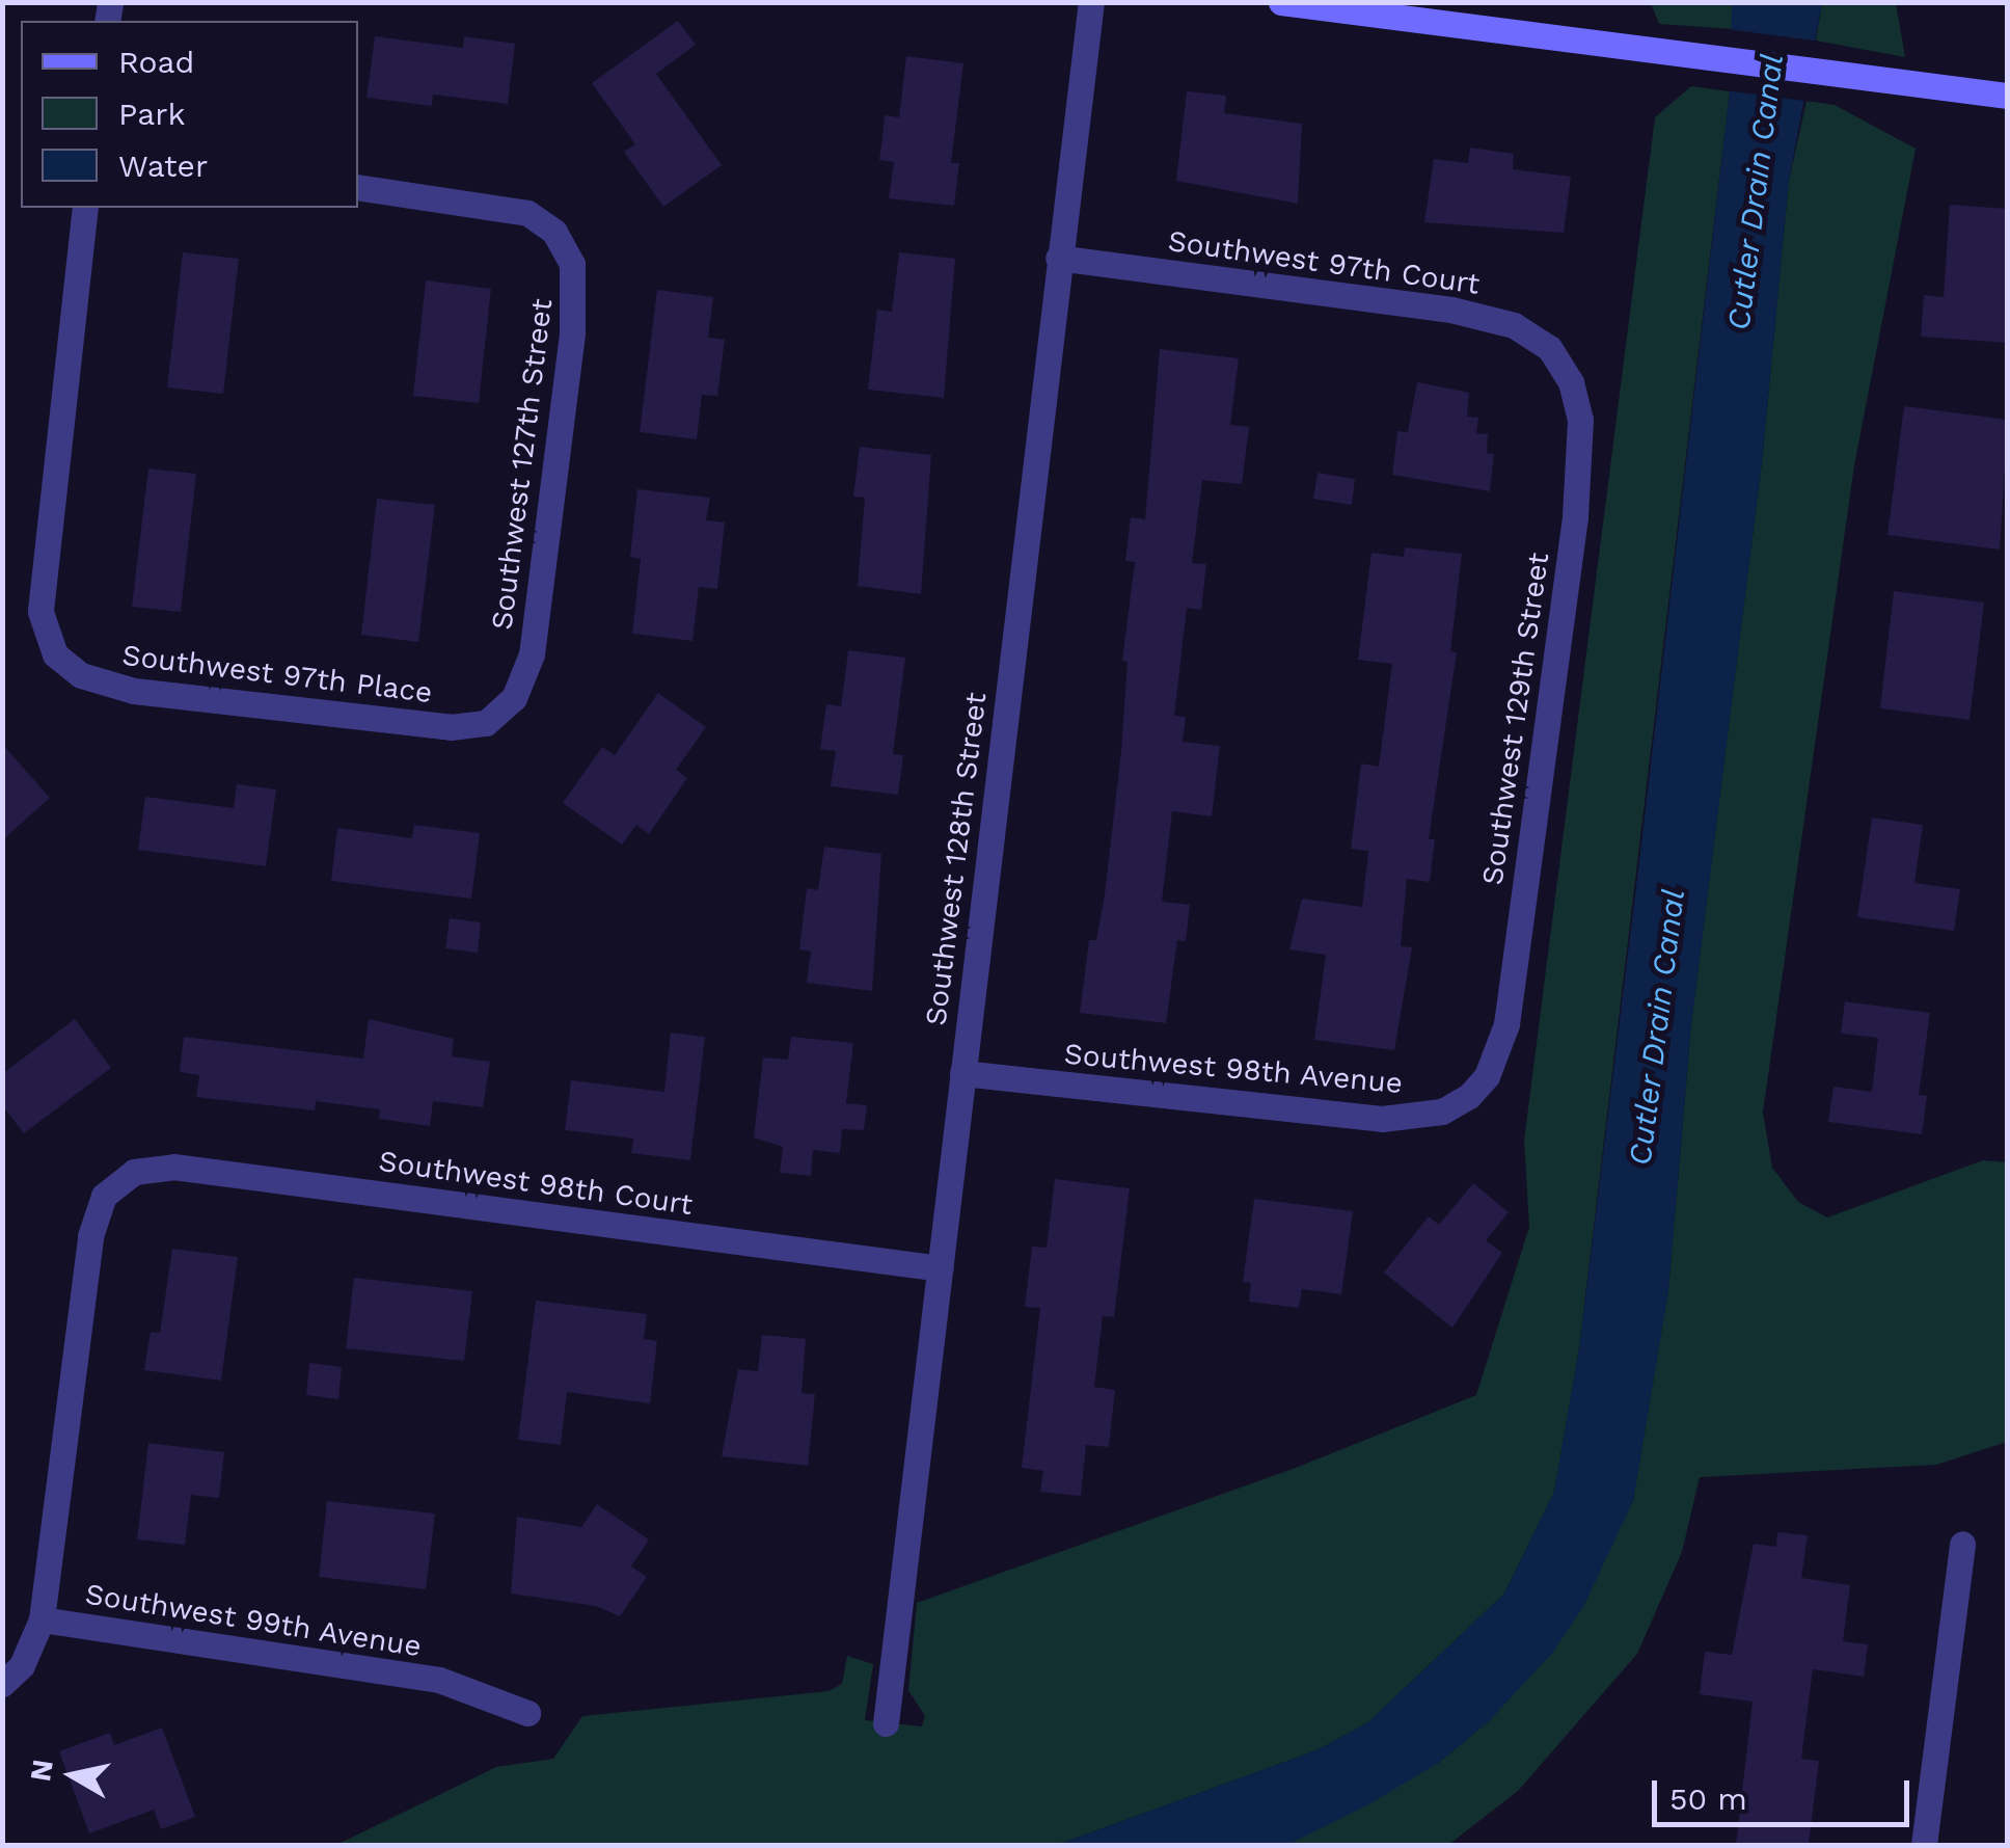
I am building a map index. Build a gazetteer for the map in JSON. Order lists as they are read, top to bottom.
{
  "streets": {
    "street": [
      "Southwest 97th Court",
      "Southwest 127th Street",
      "Southwest 97th Place",
      "Southwest 129th Street",
      "Southwest 128th Street",
      "Southwest 98th Avenue",
      "Southwest 98th Court",
      "Southwest 99th Avenue"
    ]
  },
  "crossings": [
    ["Southwest 97th Court", "Southwest 129th Street"],
    ["Southwest 97th Court", "Southwest 128th Street"],
    ["Southwest 127th Street", "Southwest 97th Place"],
    ["Southwest 129th Street", "Southwest 98th Avenue"],
    ["Southwest 128th Street", "Southwest 98th Avenue"],
    ["Southwest 128th Street", "Southwest 98th Court"],
    ["Southwest 98th Court", "Southwest 99th Avenue"]
  ],
  "water": ["Cutler Drain Canal"],
  "legend": ["Road", "Park", "Water"],
  "scale_bar": "50 m",
  "north": "left"
}
